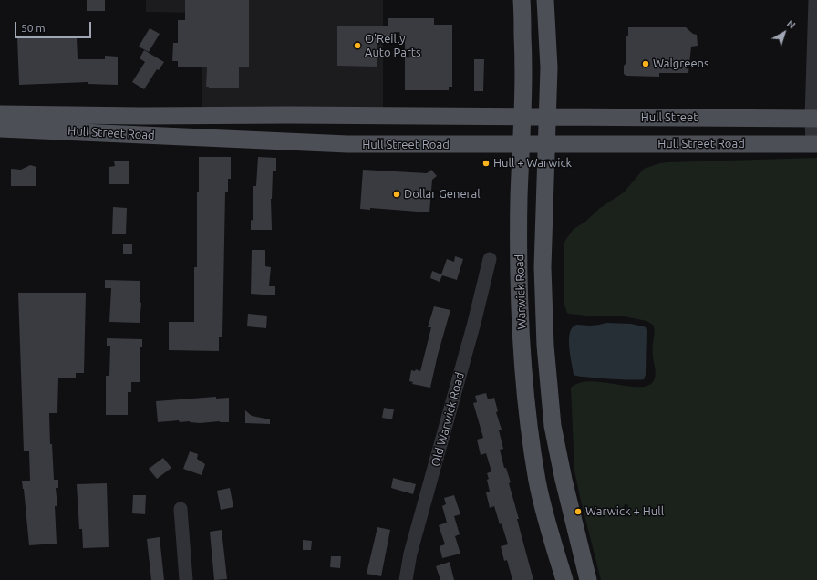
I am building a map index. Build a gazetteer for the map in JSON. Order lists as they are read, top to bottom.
{
  "streets": {
    "main road": ["Hull Street", "Hull Street Road", "Warwick Road"],
    "street": ["Old Warwick Road"]
  },
  "crossings": [
    ["Hull Street", "Hull Street Road"],
    ["Hull Street", "Warwick Road"],
    ["Hull Street Road", "Warwick Road"]
  ],
  "places": [
    "O'Reilly Auto Parts",
    "Walgreens",
    "Hull + Warwick",
    "Dollar General",
    "Warwick + Hull"
  ],
  "scale_bar": "50 m",
  "north": "top right"
}
